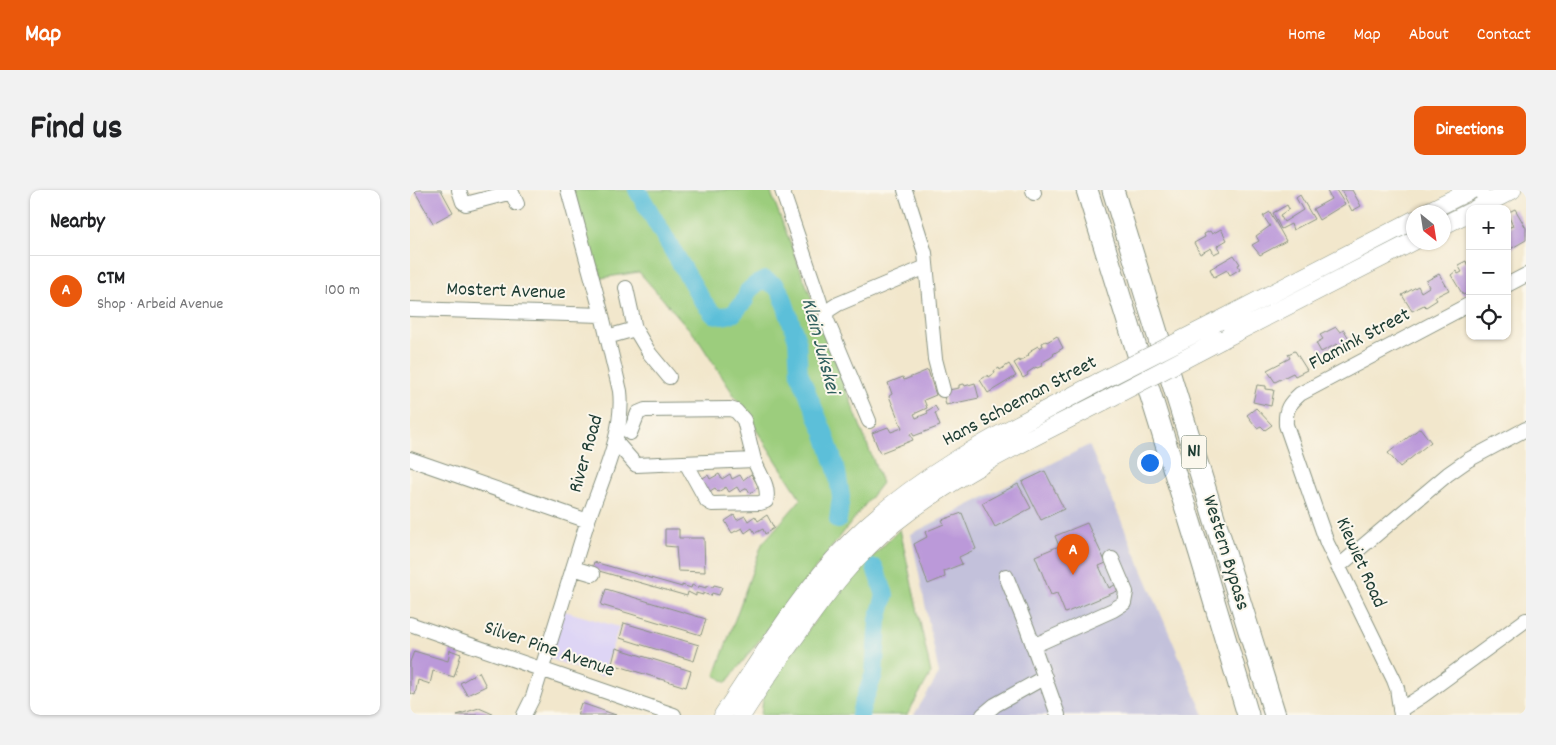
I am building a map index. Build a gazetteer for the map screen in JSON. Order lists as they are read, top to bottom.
{
  "streets": {
    "highway": ["N1", "Western Bypass"],
    "main road": ["Hans Schoeman Street"],
    "street": [
      "Mostert Avenue",
      "Flamink Street",
      "River Road",
      "Kiewiet Road",
      "Silver Pine Avenue"
    ]
  },
  "crossings": [
    ["Mostert Avenue", "River Road"],
    ["Flamink Street", "Kiewiet Road"],
    ["River Road", "Silver Pine Avenue"]
  ],
  "water": ["Klein Jukskei"],
  "north": "bottom right",
  "page": {
    "header": "Map",
    "nav": [
      "Home",
      "Map",
      "About",
      "Contact"
    ],
    "title": "Find us",
    "buttons": "Directions",
    "heading": "Nearby",
    "map_buttons": ["+", "−"],
    "list": [
      {
        "mark": "A",
        "name": "CTM",
        "note": "Shop · Arbeid Avenue",
        "value": "100 m"
      }
    ],
    "pins": "A"
  }
}
